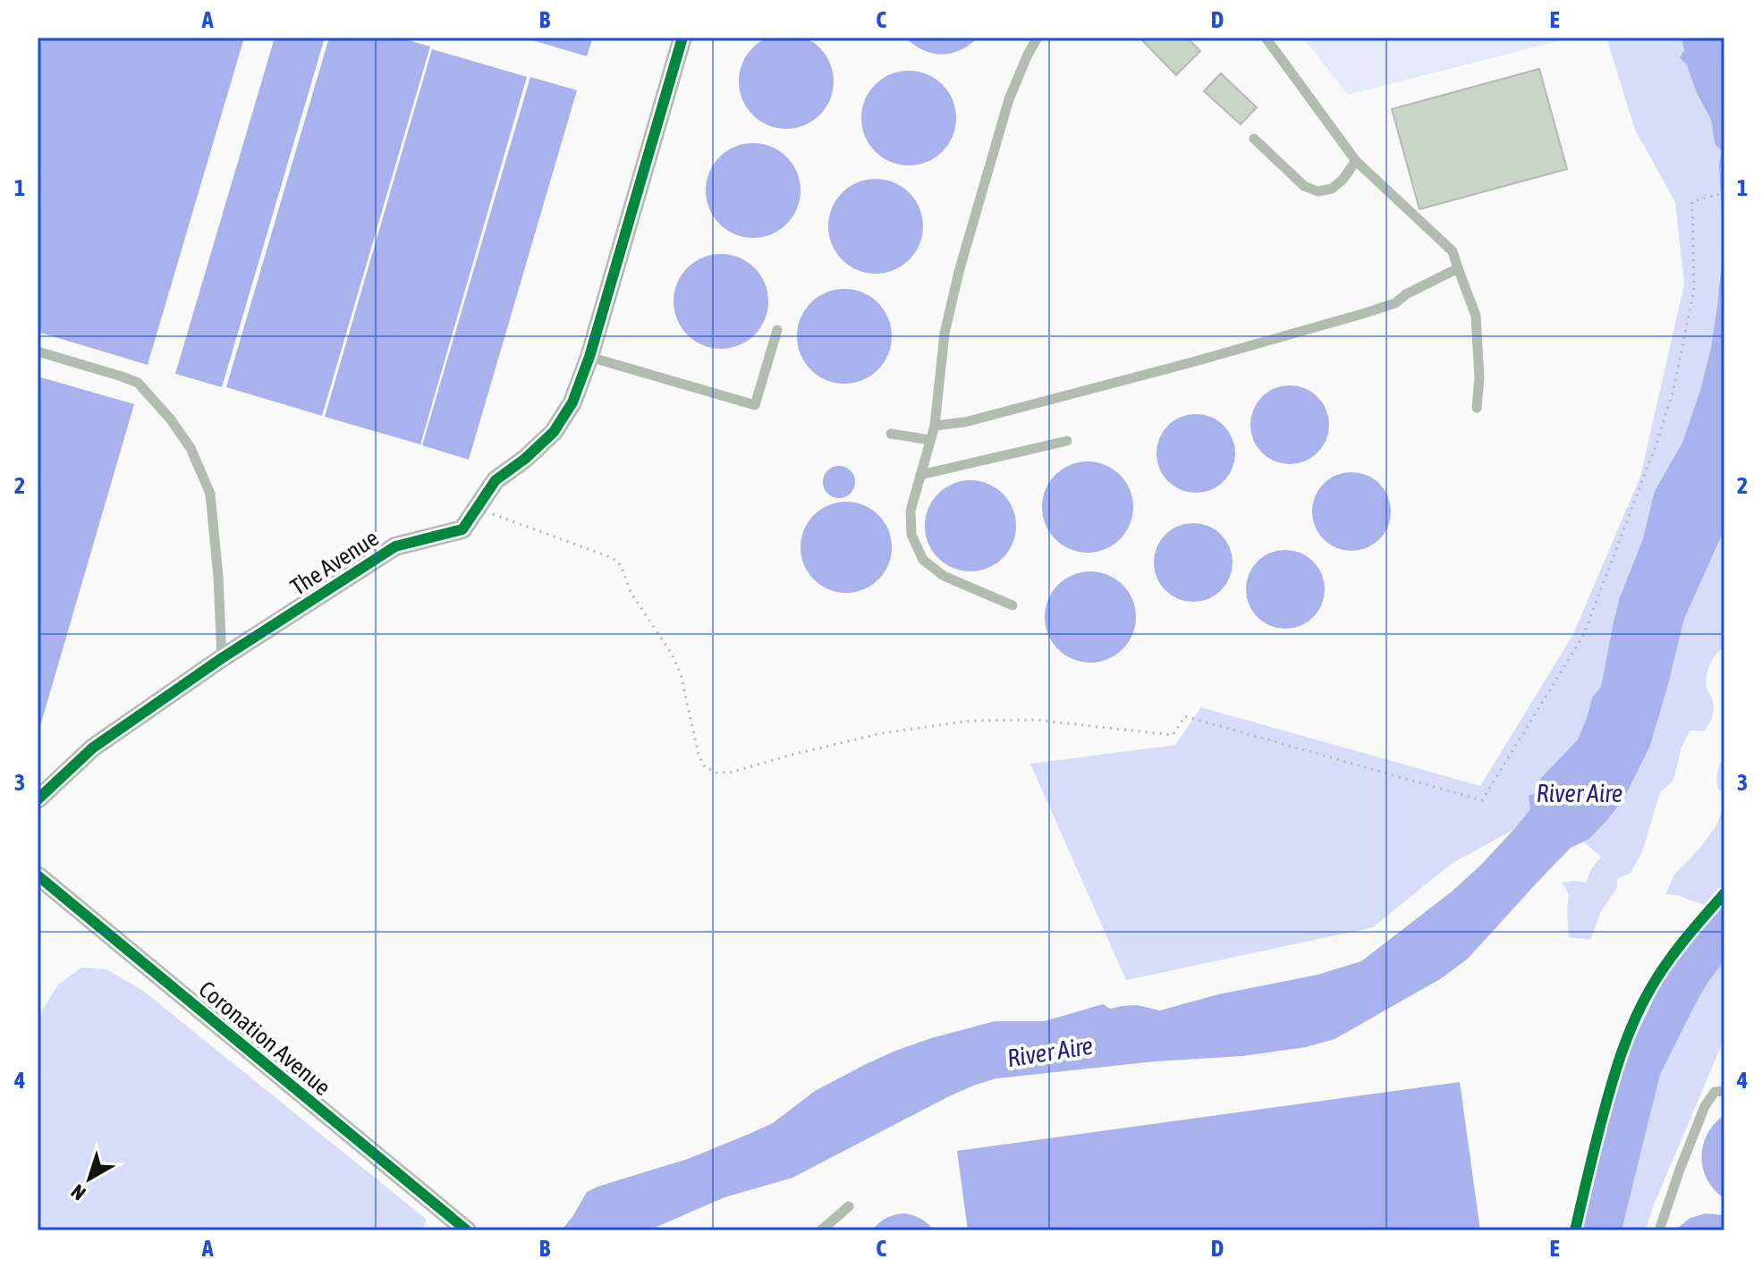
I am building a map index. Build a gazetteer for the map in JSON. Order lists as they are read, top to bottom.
{
  "streets": {
    "street": ["The Avenue", "Coronation Avenue"]
  },
  "water": ["River Aire"],
  "north": "bottom left",
  "grid": {
    "columns": [
      "A",
      "B",
      "C",
      "D",
      "E"
    ],
    "rows": [
      "1",
      "2",
      "3",
      "4"
    ]
  }
}
